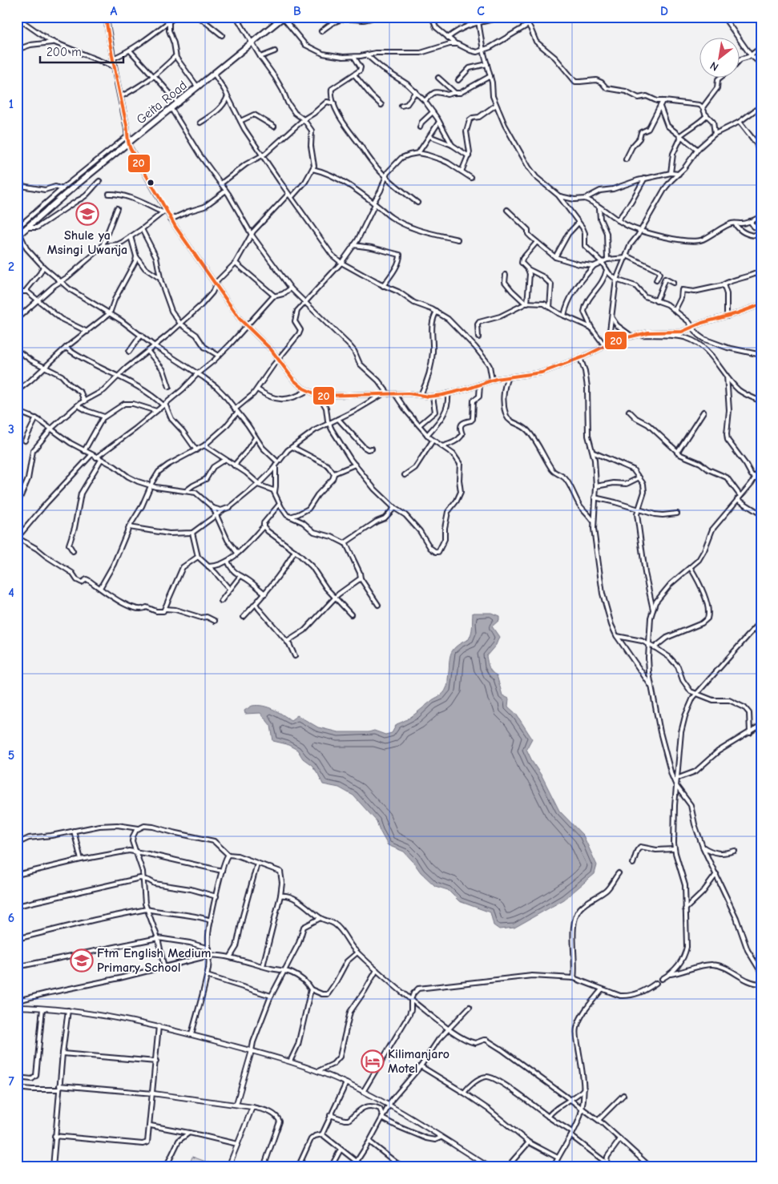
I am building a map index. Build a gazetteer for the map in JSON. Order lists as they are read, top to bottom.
{
  "streets": {
    "highway": ["Geita Road"]
  },
  "places": {
    "school or university": ["Shule ya Msingi Uwanja", "Ftm English Medium Primary School"],
    "hotel": ["Kilimanjaro Motel"]
  },
  "lines": ["transit line 20"],
  "scale_bar": "200 m",
  "north": "bottom left",
  "grid": {
    "columns": [
      "A",
      "B",
      "C",
      "D"
    ],
    "rows": [
      "1",
      "2",
      "3",
      "4",
      "5",
      "6",
      "7"
    ]
  }
}
